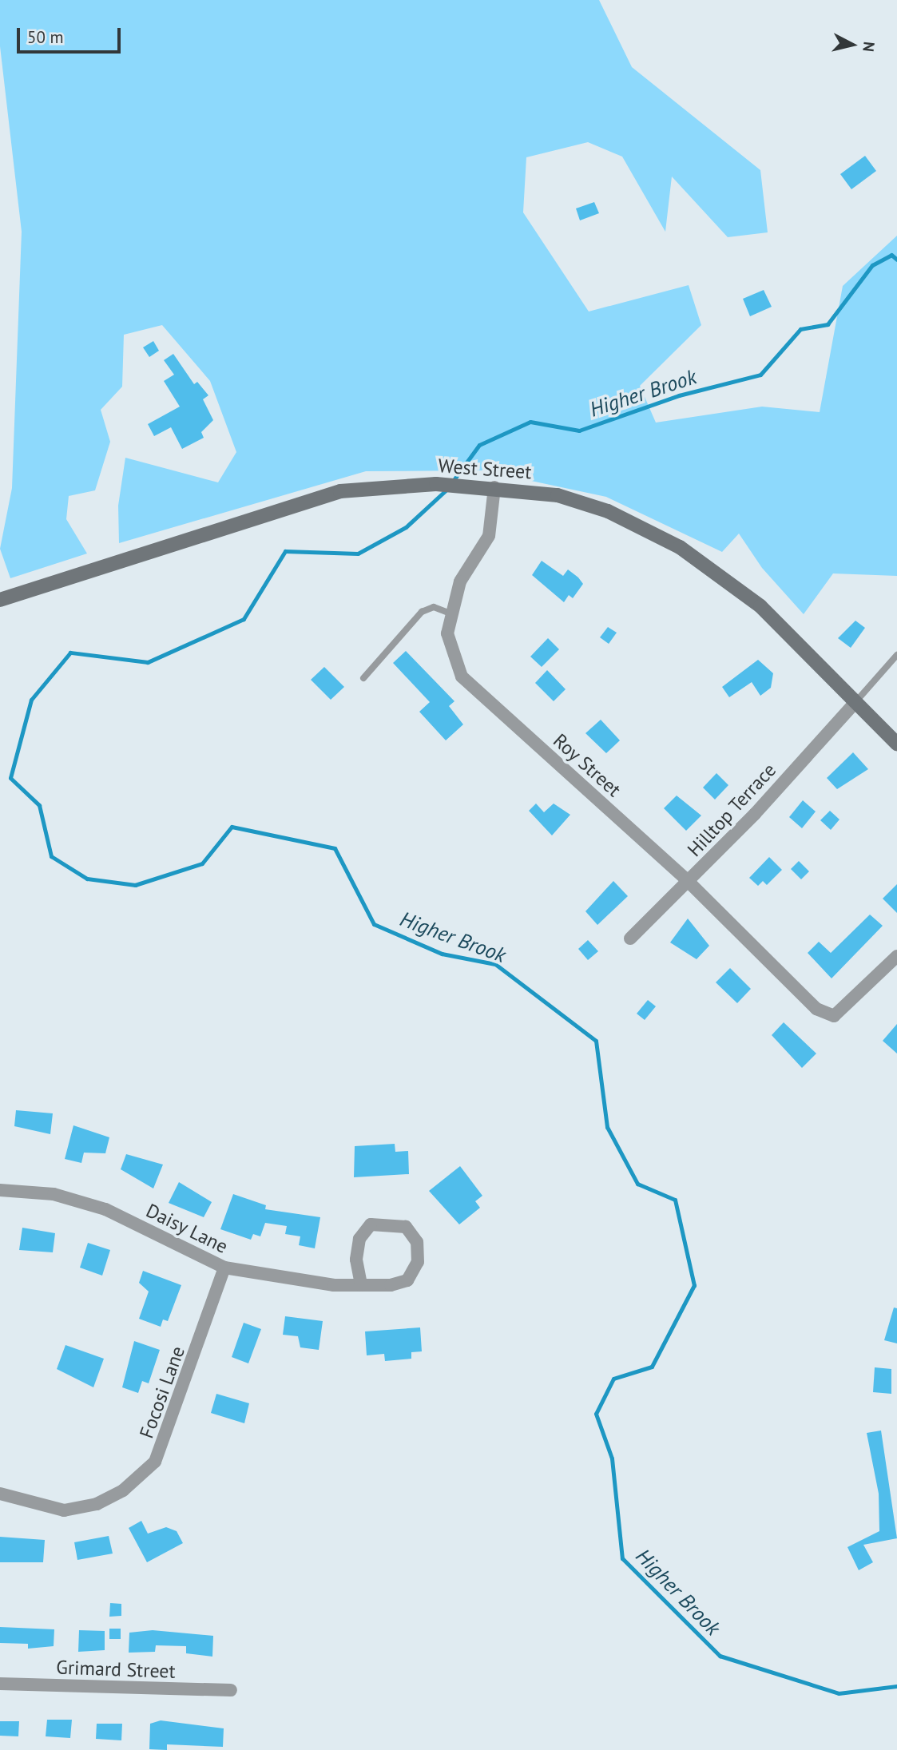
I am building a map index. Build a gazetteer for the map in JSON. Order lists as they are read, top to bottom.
{
  "streets": {
    "main road": ["West Street"],
    "street": [
      "Roy Street",
      "Hilltop Terrace",
      "Daisy Lane",
      "Focosi Lane",
      "Grimard Street"
    ]
  },
  "crossings": [
    ["West Street", "Roy Street"],
    ["West Street", "Hilltop Terrace"],
    ["Roy Street", "Hilltop Terrace"],
    ["Daisy Lane", "Focosi Lane"]
  ],
  "water": ["Higher Brook"],
  "scale_bar": "50 m",
  "north": "right"
}
